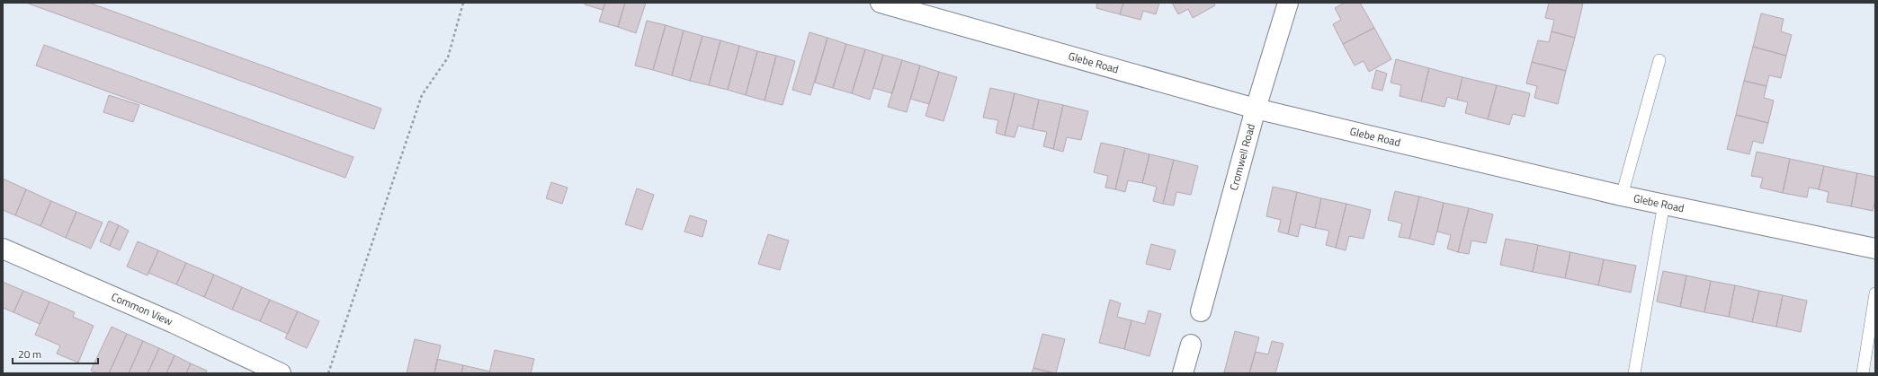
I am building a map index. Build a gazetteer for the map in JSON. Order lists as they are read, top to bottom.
{
  "streets": {
    "street": ["Glebe Road", "Cromwell Road", "Common View"]
  },
  "crossings": [
    ["Glebe Road", "Cromwell Road"]
  ],
  "scale_bar": "20 m"
}
